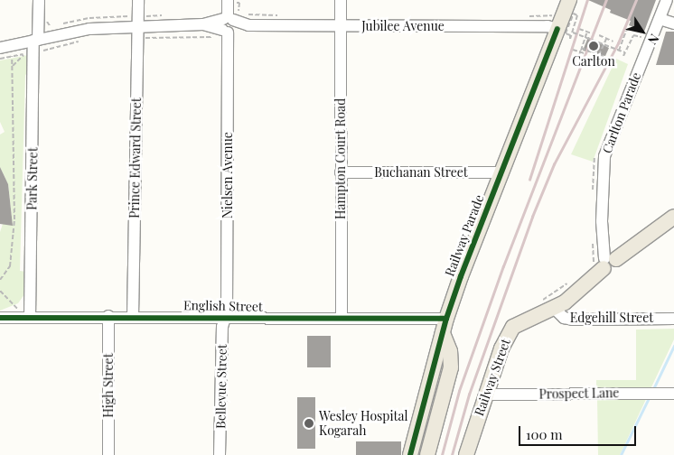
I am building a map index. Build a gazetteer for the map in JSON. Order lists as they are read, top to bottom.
{
  "streets": {
    "main road": ["Railway Parade", "Railway Street"],
    "street": [
      "Jubilee Avenue",
      "Carlton Parade",
      "Prince Edward Street",
      "Hampton Court Road",
      "Buchanan Street",
      "Nielsen Avenue",
      "Park Street",
      "English Street",
      "Edgehill Street",
      "High Street",
      "Bellevue Street",
      "Prospect Lane"
    ]
  },
  "crossings": [
    ["Jubilee Avenue", "Hampton Court Road"],
    ["Jubilee Avenue", "Nielsen Avenue"],
    ["Jubilee Avenue", "Railway Parade"],
    ["Carlton Parade", "Railway Street"],
    ["Prince Edward Street", "English Street"],
    ["Hampton Court Road", "Buchanan Street"],
    ["Hampton Court Road", "English Street"],
    ["Buchanan Street", "Railway Parade"],
    ["Nielsen Avenue", "English Street"],
    ["Nielsen Avenue", "Bellevue Street"],
    ["Park Street", "English Street"],
    ["Railway Parade", "English Street"],
    ["English Street", "High Street"],
    ["English Street", "Bellevue Street"],
    ["Edgehill Street", "Railway Street"],
    ["Railway Street", "Prospect Lane"]
  ],
  "places": ["Carlton", "Wesley Hospital Kogarah"],
  "scale_bar": "100 m",
  "north": "bottom right"
}
